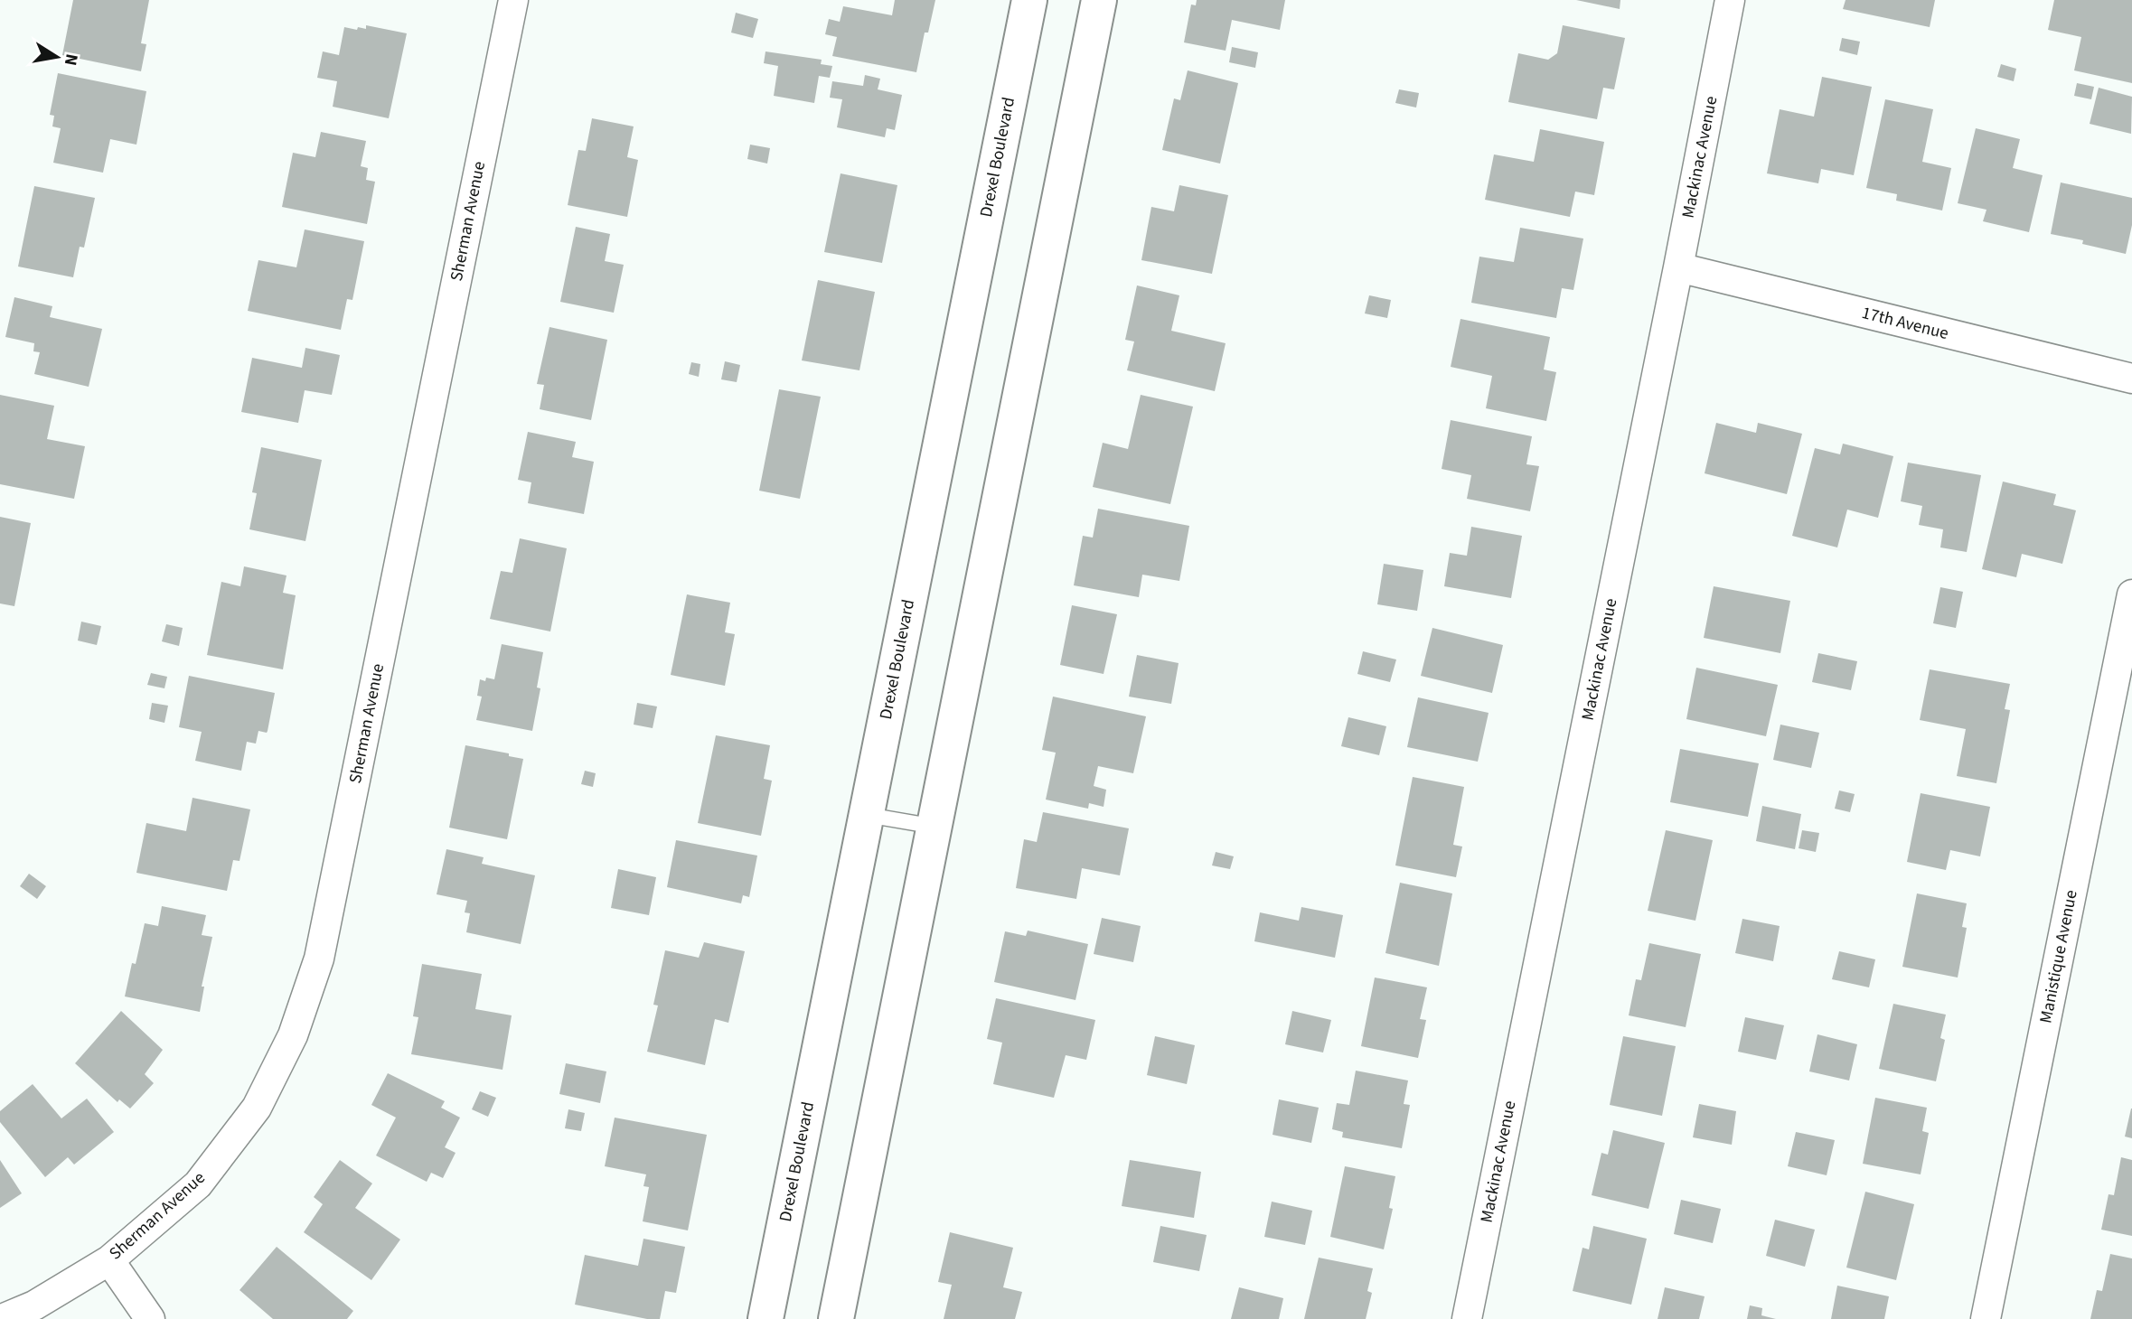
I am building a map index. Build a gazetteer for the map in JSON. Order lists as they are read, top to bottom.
{
  "streets": {
    "street": [
      "Drexel Boulevard",
      "Mackinac Avenue",
      "Sherman Avenue",
      "17th Avenue",
      "Manistique Avenue"
    ]
  },
  "crossings": [
    ["Mackinac Avenue", "17th Avenue"]
  ],
  "north": "right"
}
